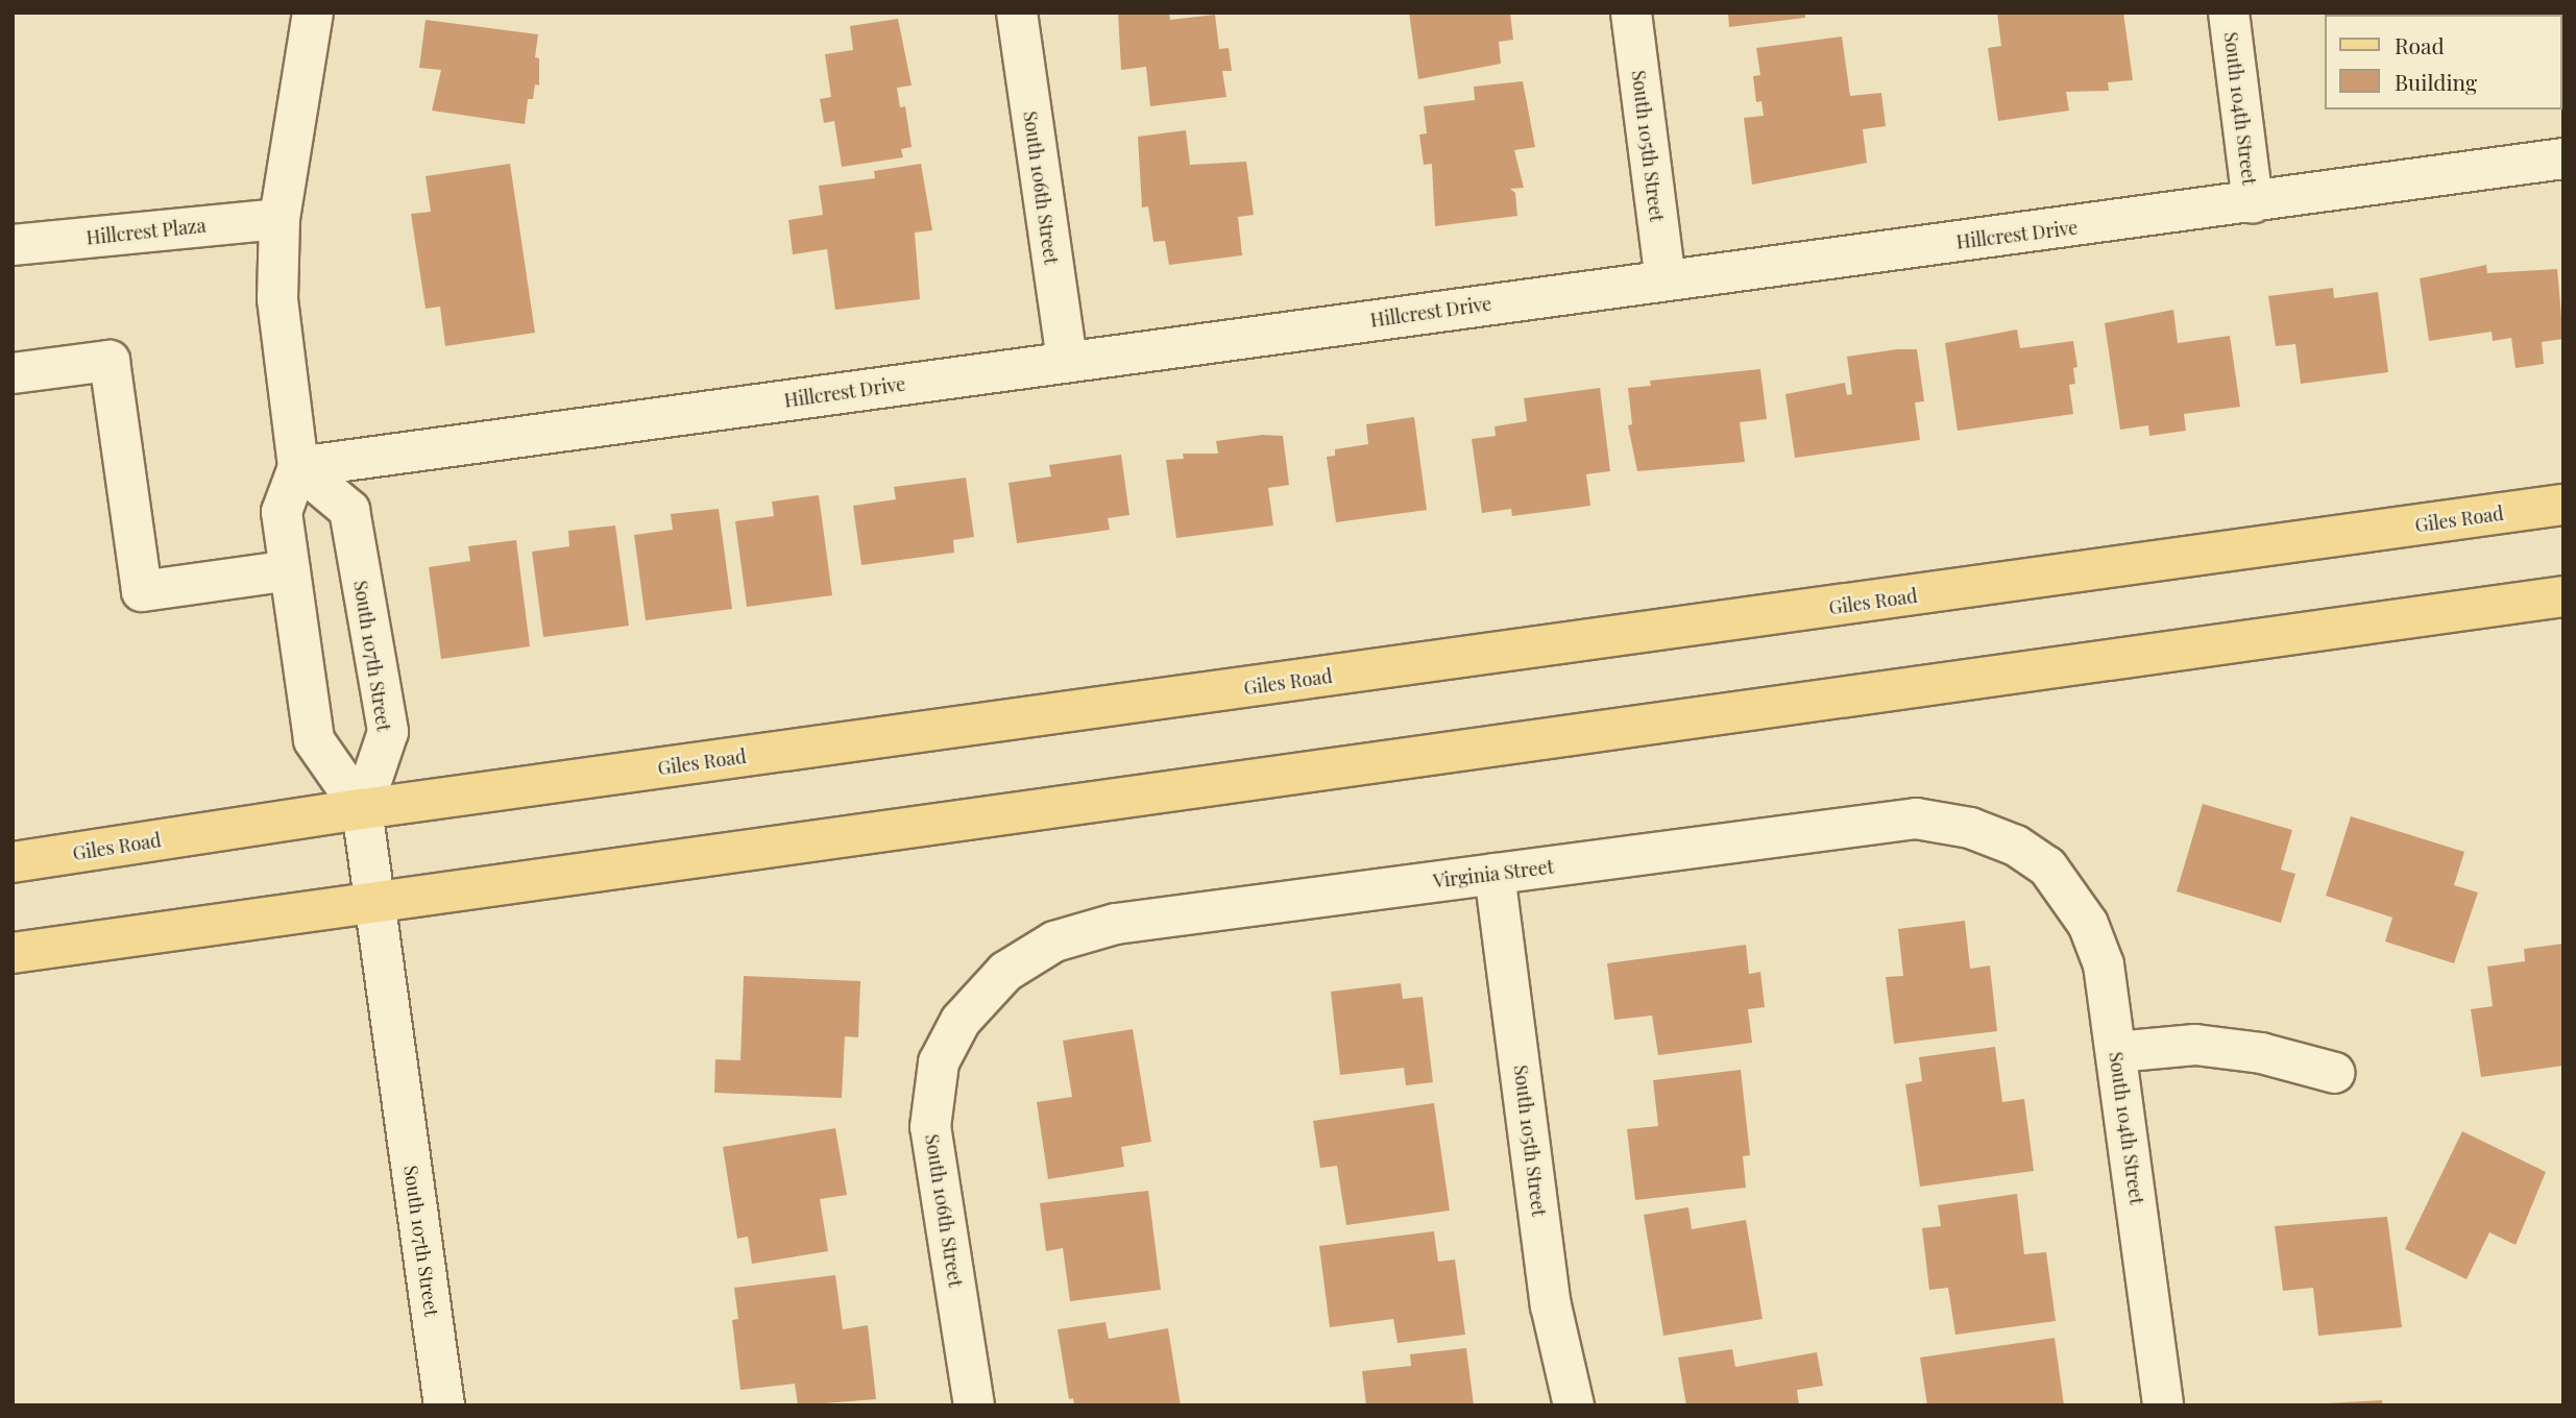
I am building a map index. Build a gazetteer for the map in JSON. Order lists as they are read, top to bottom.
{
  "streets": {
    "main road": ["Giles Road"],
    "street": [
      "South 104th Street",
      "South 105th Street",
      "South 106th Street",
      "Hillcrest Plaza",
      "Hillcrest Drive",
      "South 107th Street",
      "Virginia Street"
    ]
  },
  "crossings": [
    ["South 104th Street", "Hillcrest Drive"],
    ["South 104th Street", "Virginia Street"],
    ["South 105th Street", "Hillcrest Drive"],
    ["South 105th Street", "Virginia Street"],
    ["South 106th Street", "Hillcrest Drive"],
    ["South 106th Street", "Virginia Street"],
    ["Hillcrest Drive", "South 107th Street"],
    ["Giles Road", "South 107th Street"]
  ],
  "legend": ["Road", "Building"]
}
